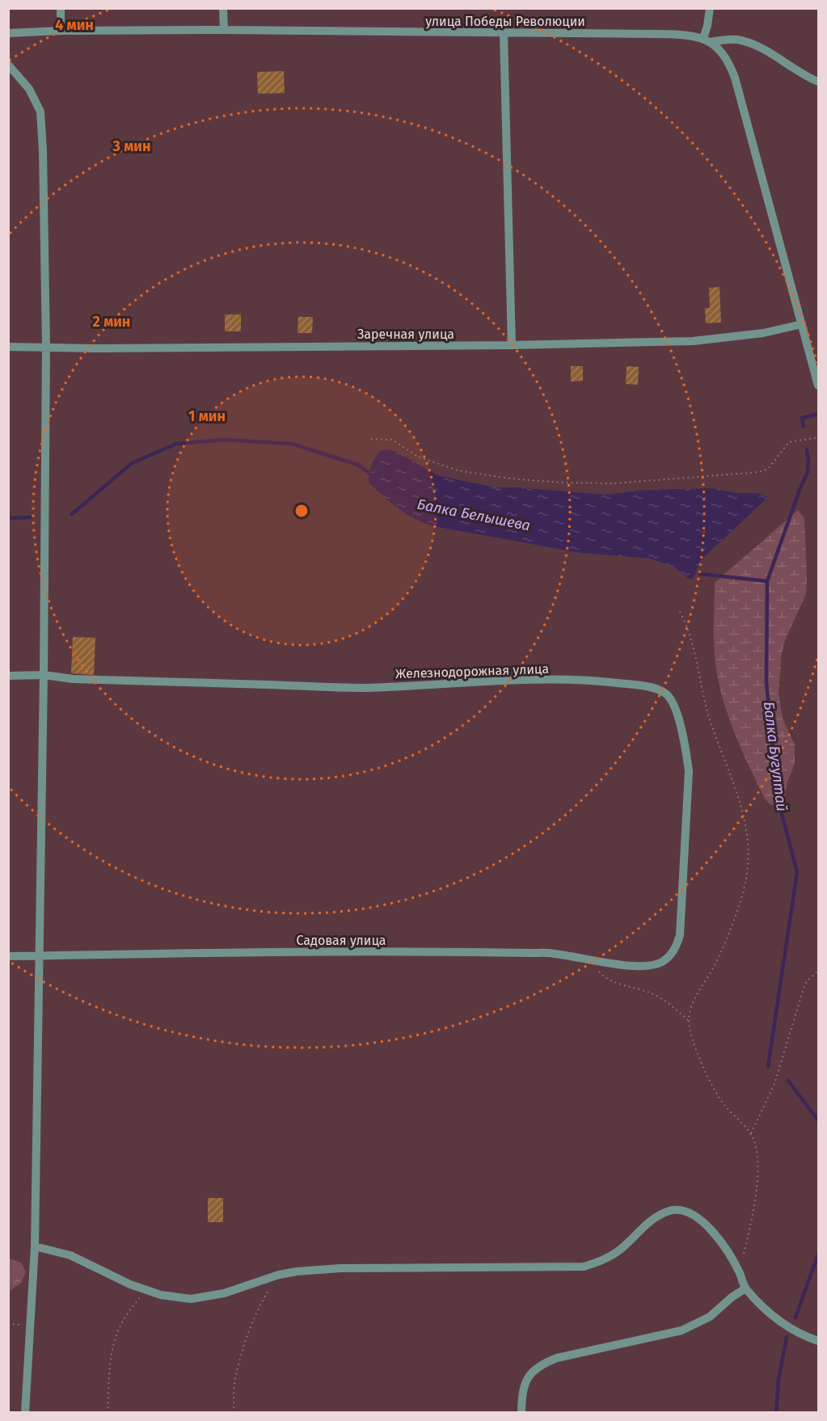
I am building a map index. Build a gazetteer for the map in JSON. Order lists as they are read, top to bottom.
{
  "streets": {
    "street": [
      "улица Победы Революции",
      "Заречная улица",
      "Железнодорожная улица",
      "Садовая улица"
    ]
  },
  "crossings": [
    ["Железнодорожная улица", "Садовая улица"]
  ],
  "water": ["Балка Белышева", "Балка Бугултай"],
  "rings": [
    "4 мин",
    "3 мин",
    "2 мин",
    "1 мин"
  ]
}
